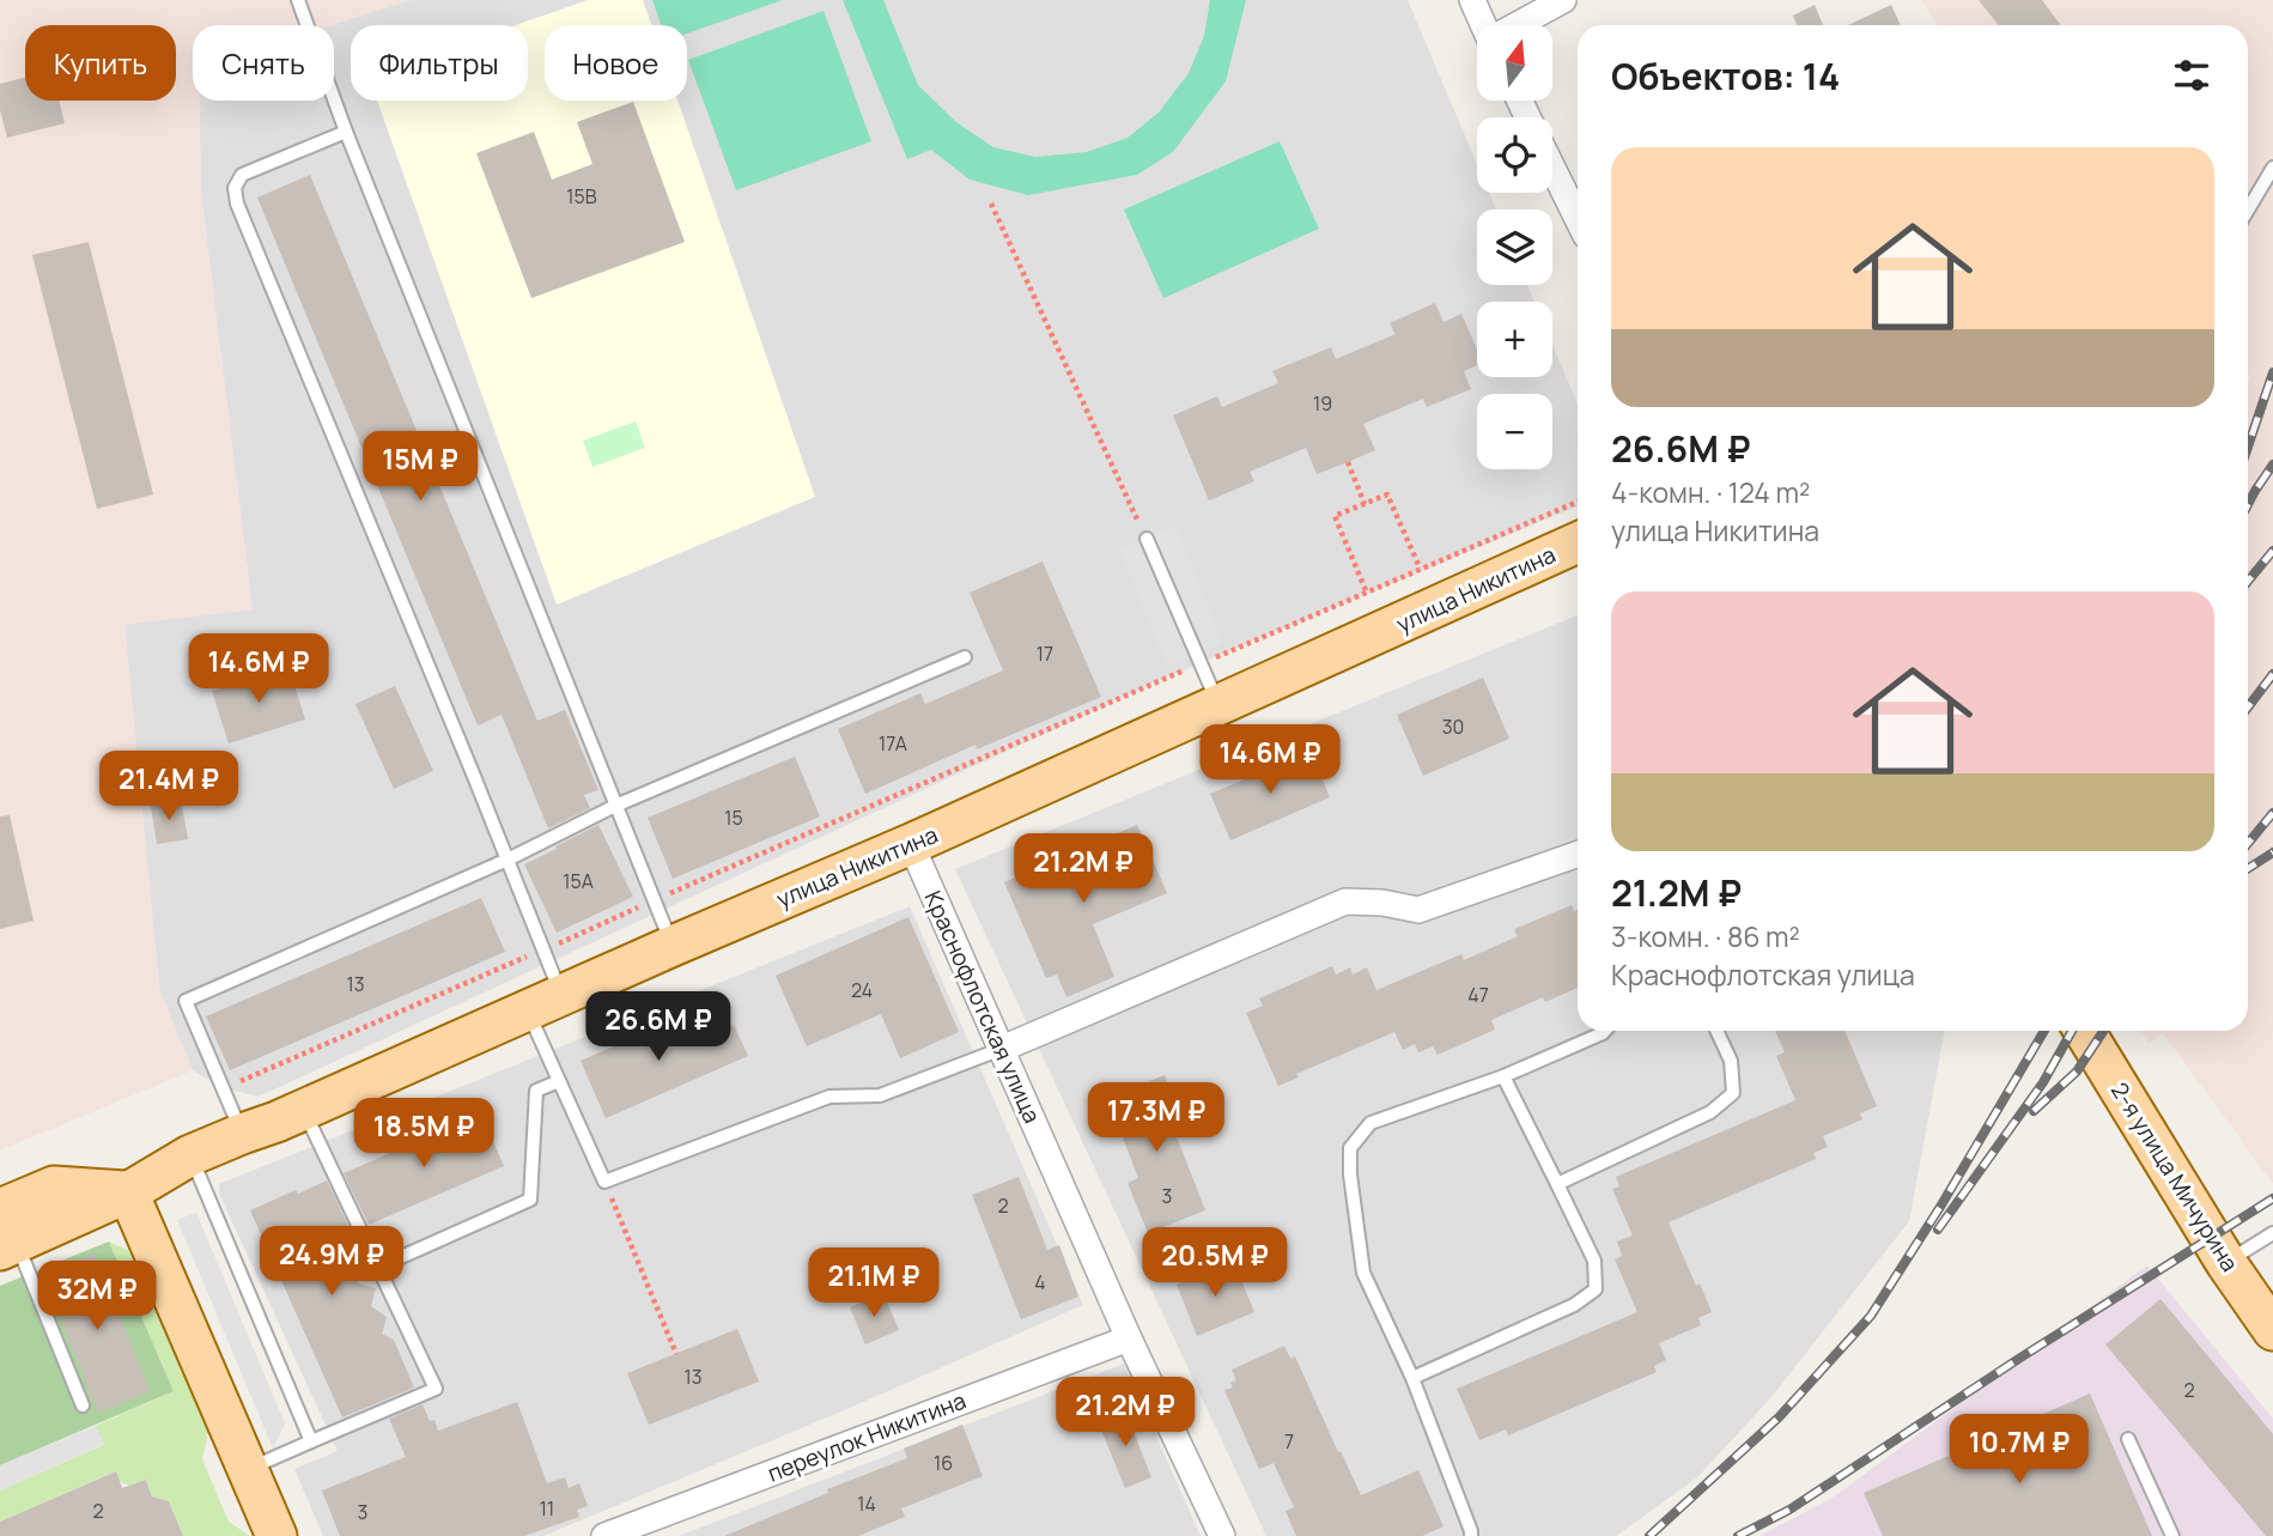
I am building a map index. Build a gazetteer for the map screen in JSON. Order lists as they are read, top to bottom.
{
  "streets": {
    "main road": ["улица Никитина", "2-я улица Мичурина"],
    "street": ["Краснофлотская улица", "переулок Никитина"]
  },
  "crossings": [
    ["улица Никитина", "Краснофлотская улица"],
    ["Краснофлотская улица", "переулок Никитина"]
  ],
  "house_numbers": [
    "15В",
    "19",
    "17",
    "30",
    "17А",
    "15",
    "15А",
    "13",
    "24",
    "47",
    "3",
    "2",
    "4",
    "13",
    "2",
    "7",
    "16",
    "14",
    "11",
    "2",
    "3"
  ],
  "north": "top",
  "page": {
    "map_buttons": ["+", "−"],
    "chip": [
      "Купить",
      "Снять",
      "Фильтры",
      "Новое"
    ],
    "heading": "Объектов: 14",
    "list": [
      {
        "name": "26.6M ₽",
        "note": "4-комн. · 124 m² · улица Никитина"
      },
      {
        "name": "21.2M ₽",
        "note": "3-комн. · 86 m² · Краснофлотская улица"
      }
    ],
    "price": [
      "15M ₽",
      "14.6M ₽",
      "14.6M ₽",
      "21.4M ₽",
      "21.2M ₽",
      "26.6M ₽",
      "17.3M ₽",
      "18.5M ₽",
      "24.9M ₽",
      "20.5M ₽",
      "21.1M ₽",
      "32M ₽",
      "21.2M ₽",
      "10.7M ₽"
    ]
  }
}
